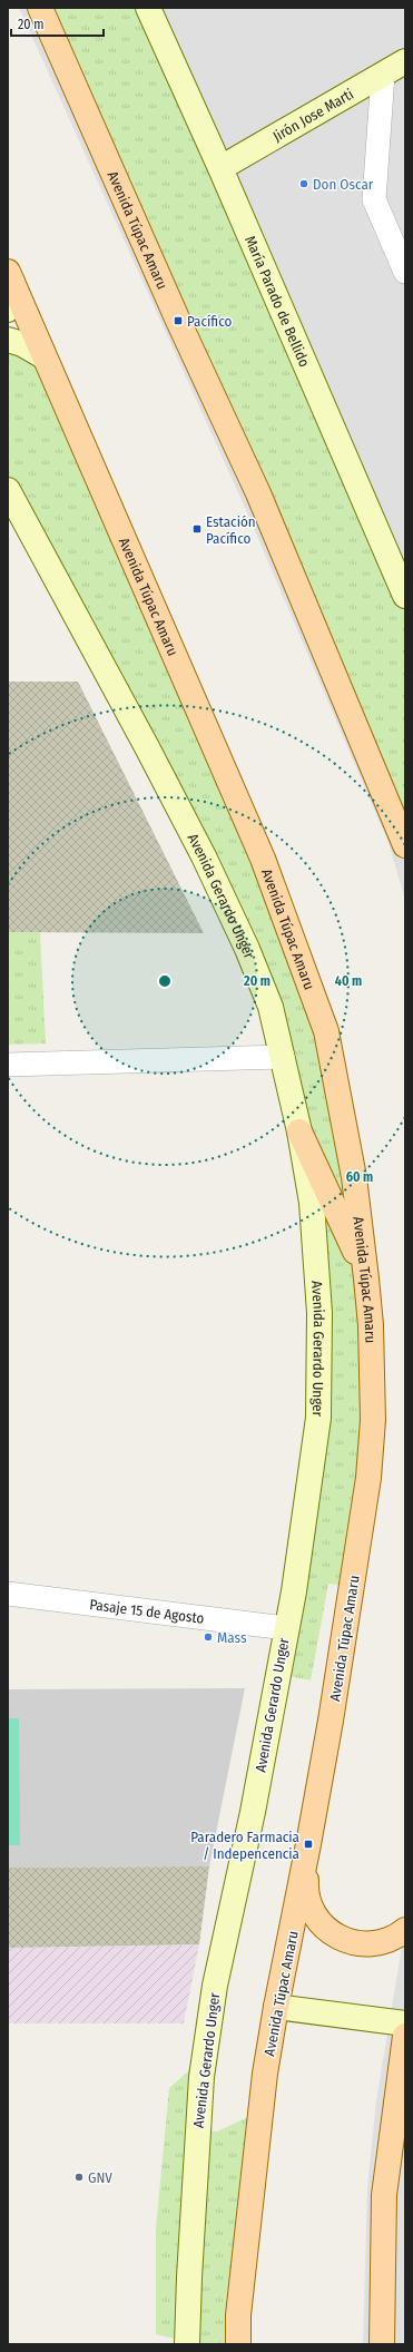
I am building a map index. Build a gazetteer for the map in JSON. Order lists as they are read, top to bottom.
{
  "streets": {
    "main road": ["Avenida Túpac Amaru"],
    "street": [
      "Jirón Jose Marti",
      "María Parado de Bellido",
      "Avenida Gerardo Unger",
      "Pasaje 15 de Agosto"
    ]
  },
  "crossings": [
    ["Jirón Jose Marti", "María Parado de Bellido"],
    ["Avenida Gerardo Unger", "Pasaje 15 de Agosto"]
  ],
  "places": {
    "other": ["Don Oscar", "Mass", "GNV"],
    "transit": ["Pacífico", "Estación Pacífico", "Paradero Farmacia / Indepencencia"]
  },
  "scale_bar": "20 m",
  "rings": ["20 m", "40 m", "60 m"]
}
